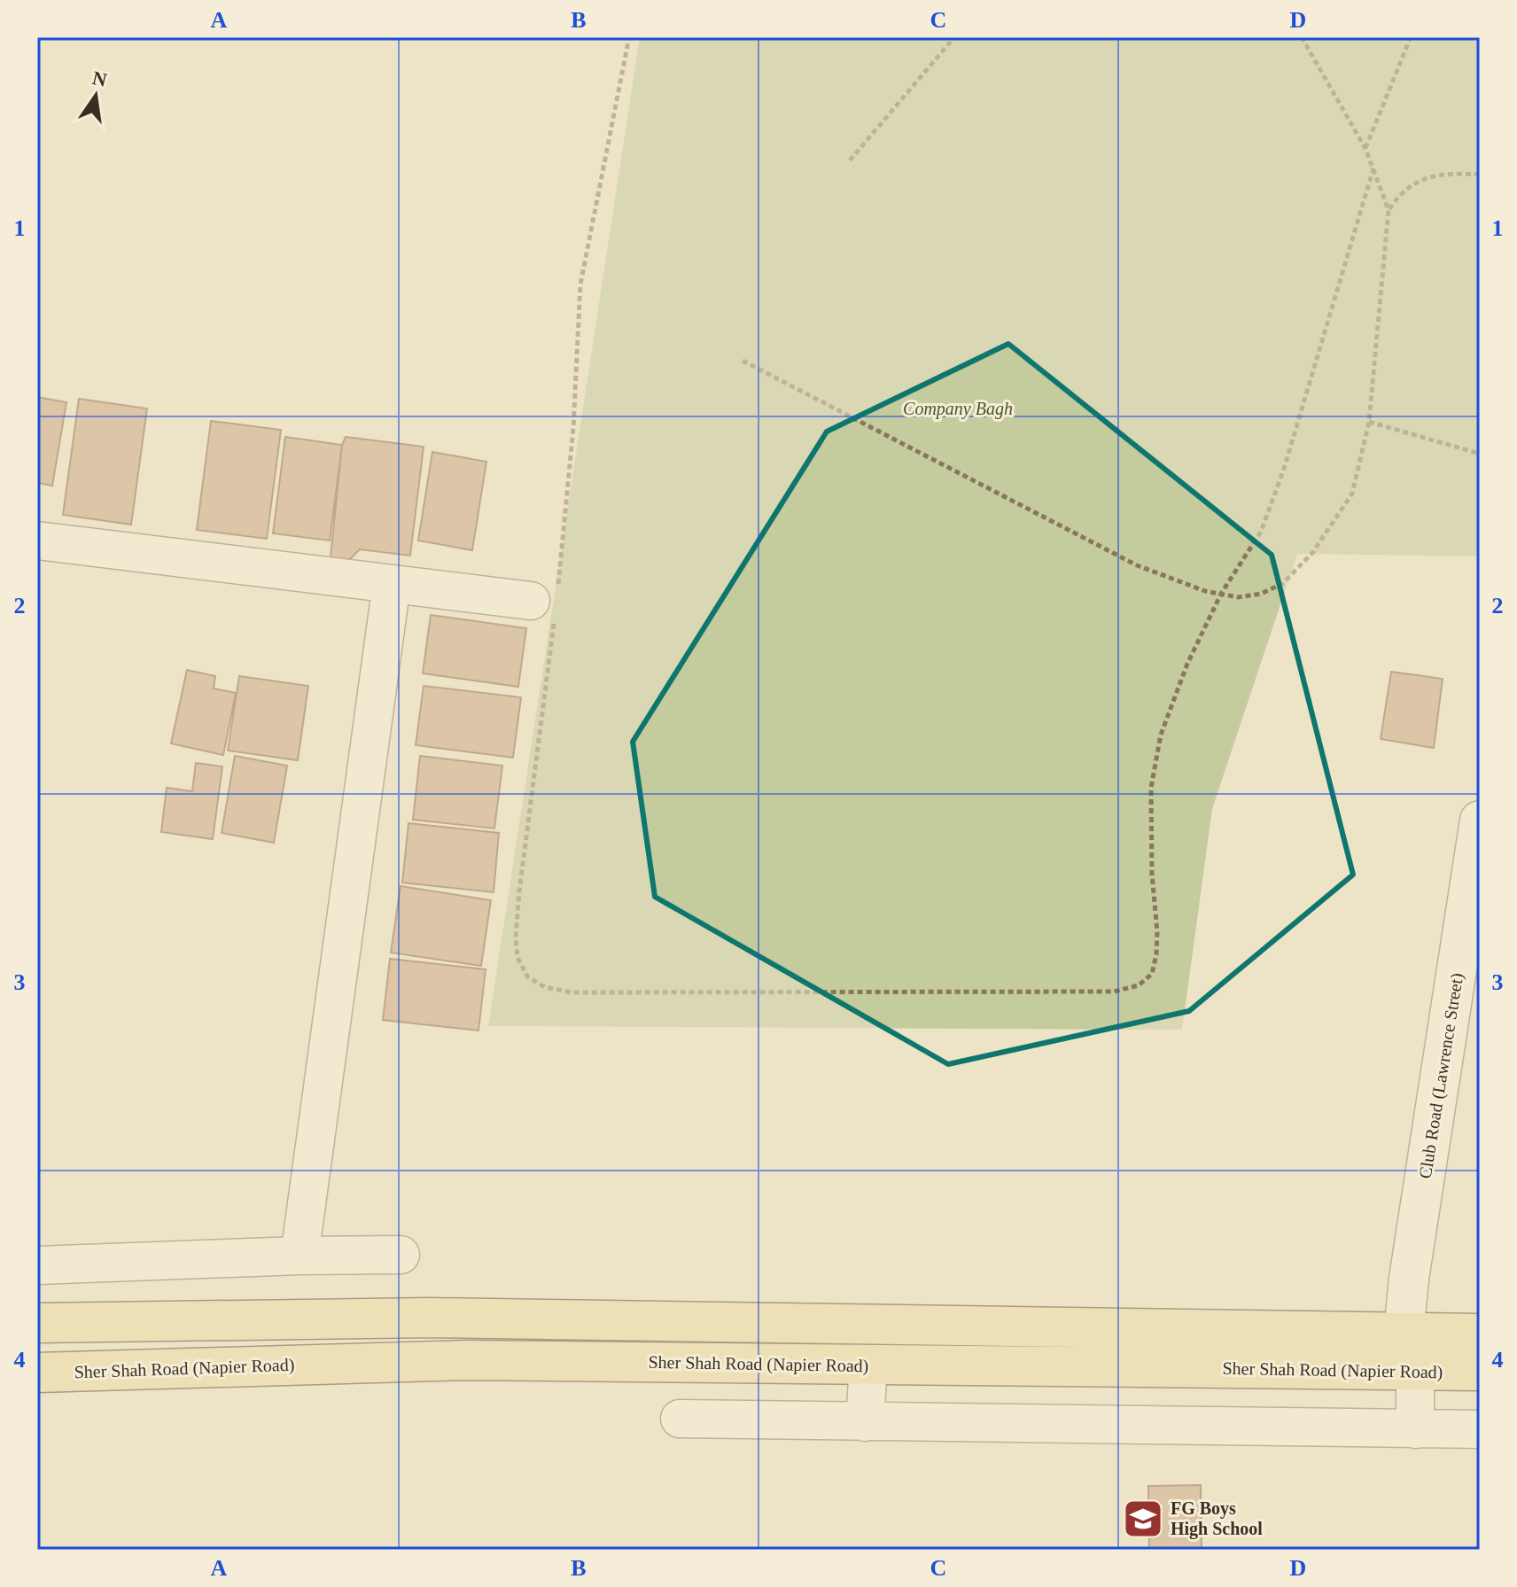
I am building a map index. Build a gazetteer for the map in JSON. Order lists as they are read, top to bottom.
{
  "streets": {
    "main road": ["Sher Shah Road (Napier Road)"],
    "street": ["Club Road (Lawrence Street)"]
  },
  "parks": ["Company Bagh"],
  "places": {
    "school or university": ["FG Boys High School"]
  },
  "north": "top",
  "grid": {
    "columns": [
      "A",
      "B",
      "C",
      "D"
    ],
    "rows": [
      "1",
      "2",
      "3",
      "4"
    ]
  }
}
